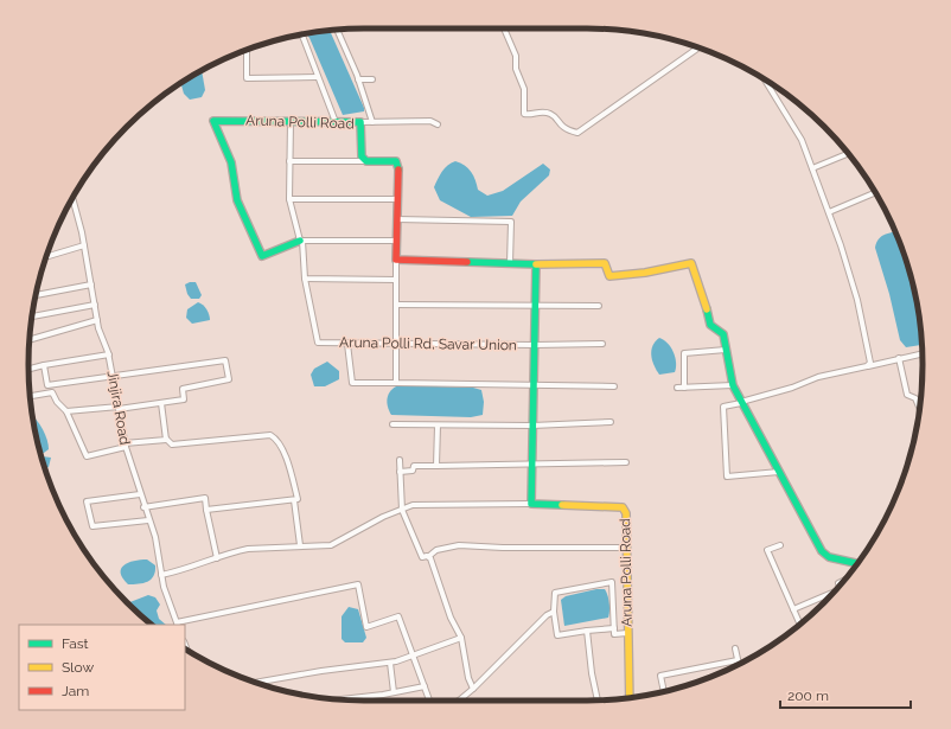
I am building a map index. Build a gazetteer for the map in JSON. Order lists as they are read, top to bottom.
{
  "streets": {
    "street": ["Aruna Polli Road", "Aruna Polli Rd, Savar Union", "Jinjira Road"]
  },
  "legend": ["Fast", "Slow", "Jam"],
  "scale_bar": "200 m"
}
